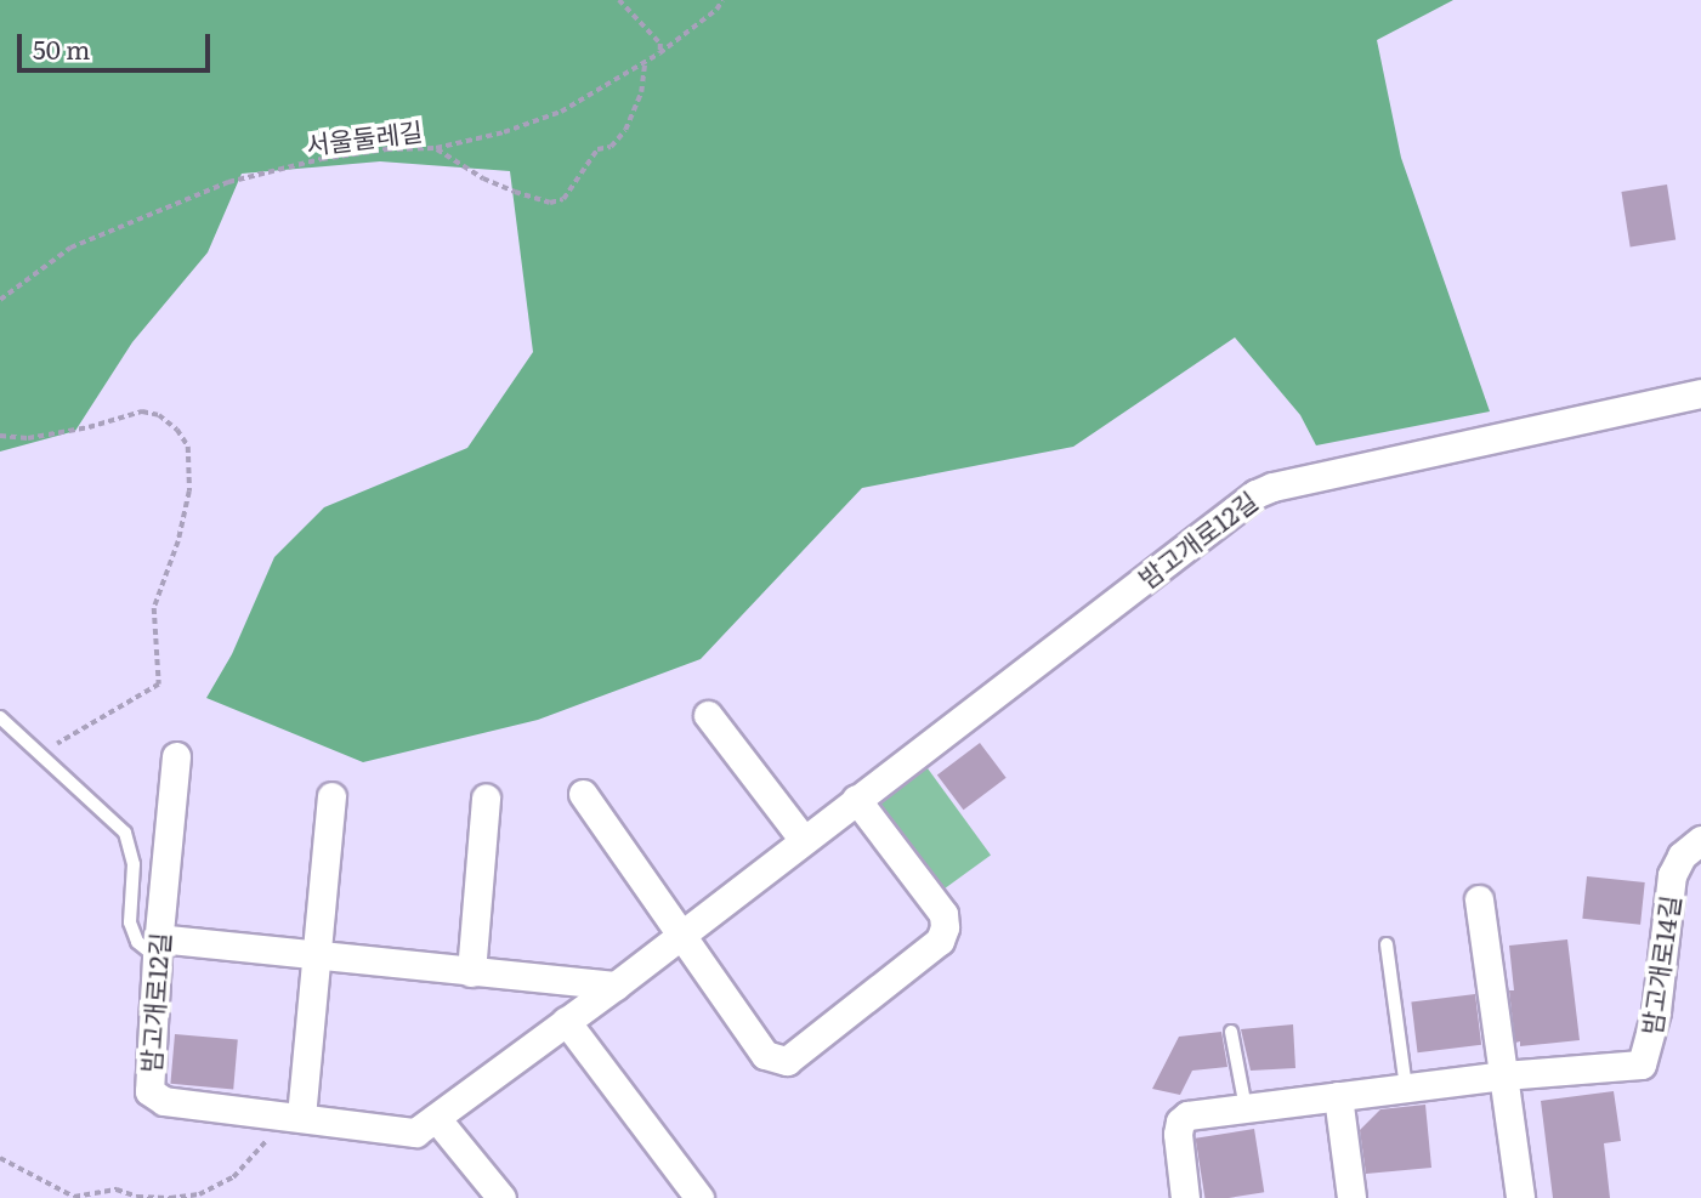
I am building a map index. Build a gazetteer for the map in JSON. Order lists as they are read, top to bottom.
{
  "streets": {
    "street": ["밤고개로12길", "밤고개로14길"],
    "path": ["서울둘레길"]
  },
  "scale_bar": "50 m"
}
